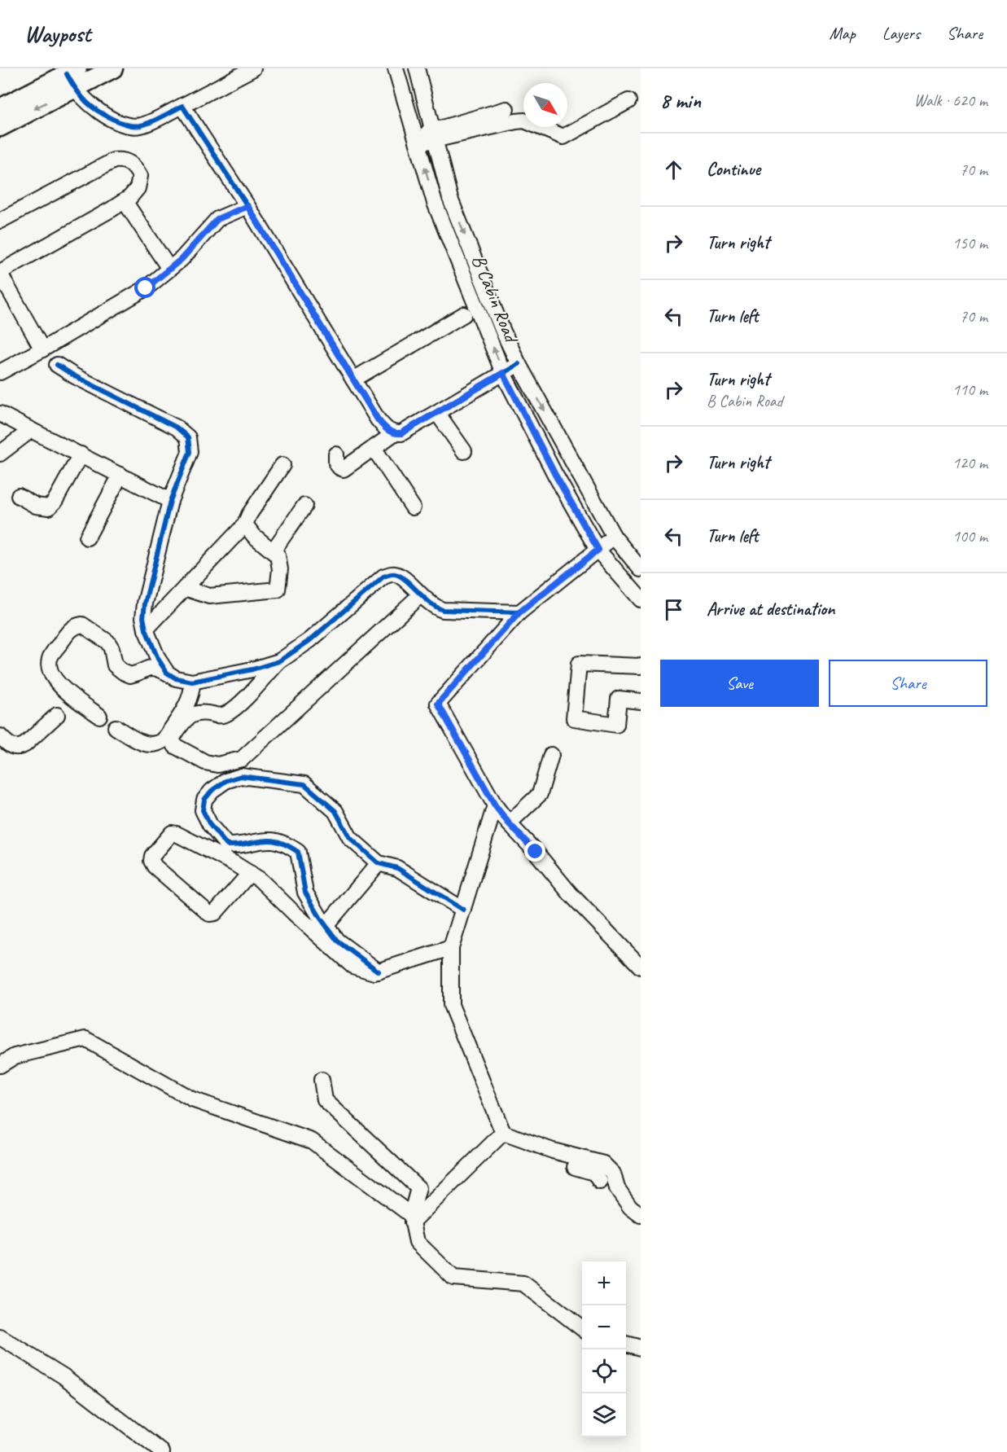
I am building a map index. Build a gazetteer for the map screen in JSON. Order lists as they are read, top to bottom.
{
  "streets": {
    "street": ["B Cabin Road"]
  },
  "north": "bottom right",
  "page": {
    "header": "Waypost",
    "nav": ["Map", "Layers", "Share"],
    "heading": ["8 min", "Walk · 620 m"],
    "list": [
      ["Continue", "70 m"],
      ["Turn right", "150 m"],
      ["Turn left", "70 m"],
      ["Turn right", "B Cabin Road", "110 m"],
      ["Turn right", "120 m"],
      ["Turn left", "100 m"],
      "Arrive at destination"
    ],
    "buttons": ["Save", "Share"],
    "map_buttons": ["+", "−"]
  }
}
